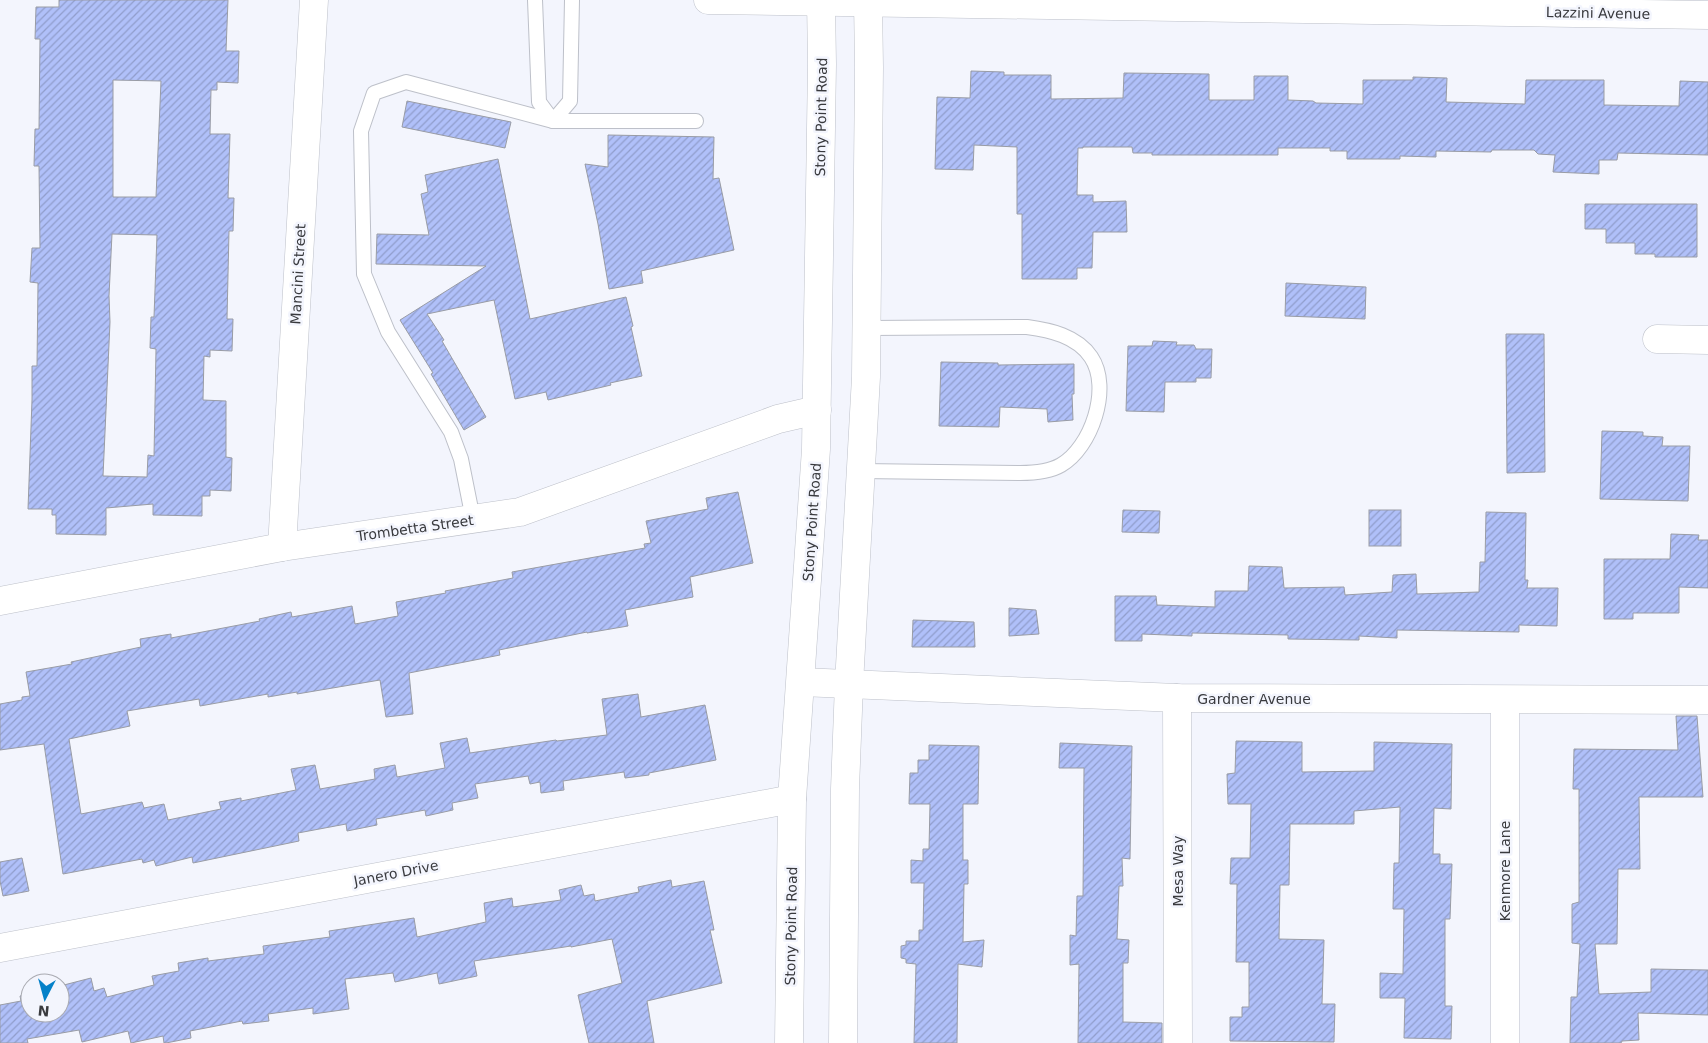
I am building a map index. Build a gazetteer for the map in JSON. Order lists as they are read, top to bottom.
{
  "streets": {
    "street": [
      "Lazzini Avenue",
      "Stony Point Road",
      "Mancini Street",
      "Trombetta Street",
      "Gardner Avenue",
      "Mesa Way",
      "Kenmore Lane",
      "Janero Drive"
    ]
  },
  "crossings": [
    ["Lazzini Avenue", "Stony Point Road"],
    ["Stony Point Road", "Trombetta Street"],
    ["Stony Point Road", "Gardner Avenue"],
    ["Stony Point Road", "Janero Drive"],
    ["Mancini Street", "Trombetta Street"],
    ["Gardner Avenue", "Mesa Way"],
    ["Gardner Avenue", "Kenmore Lane"]
  ],
  "north": "bottom"
}
